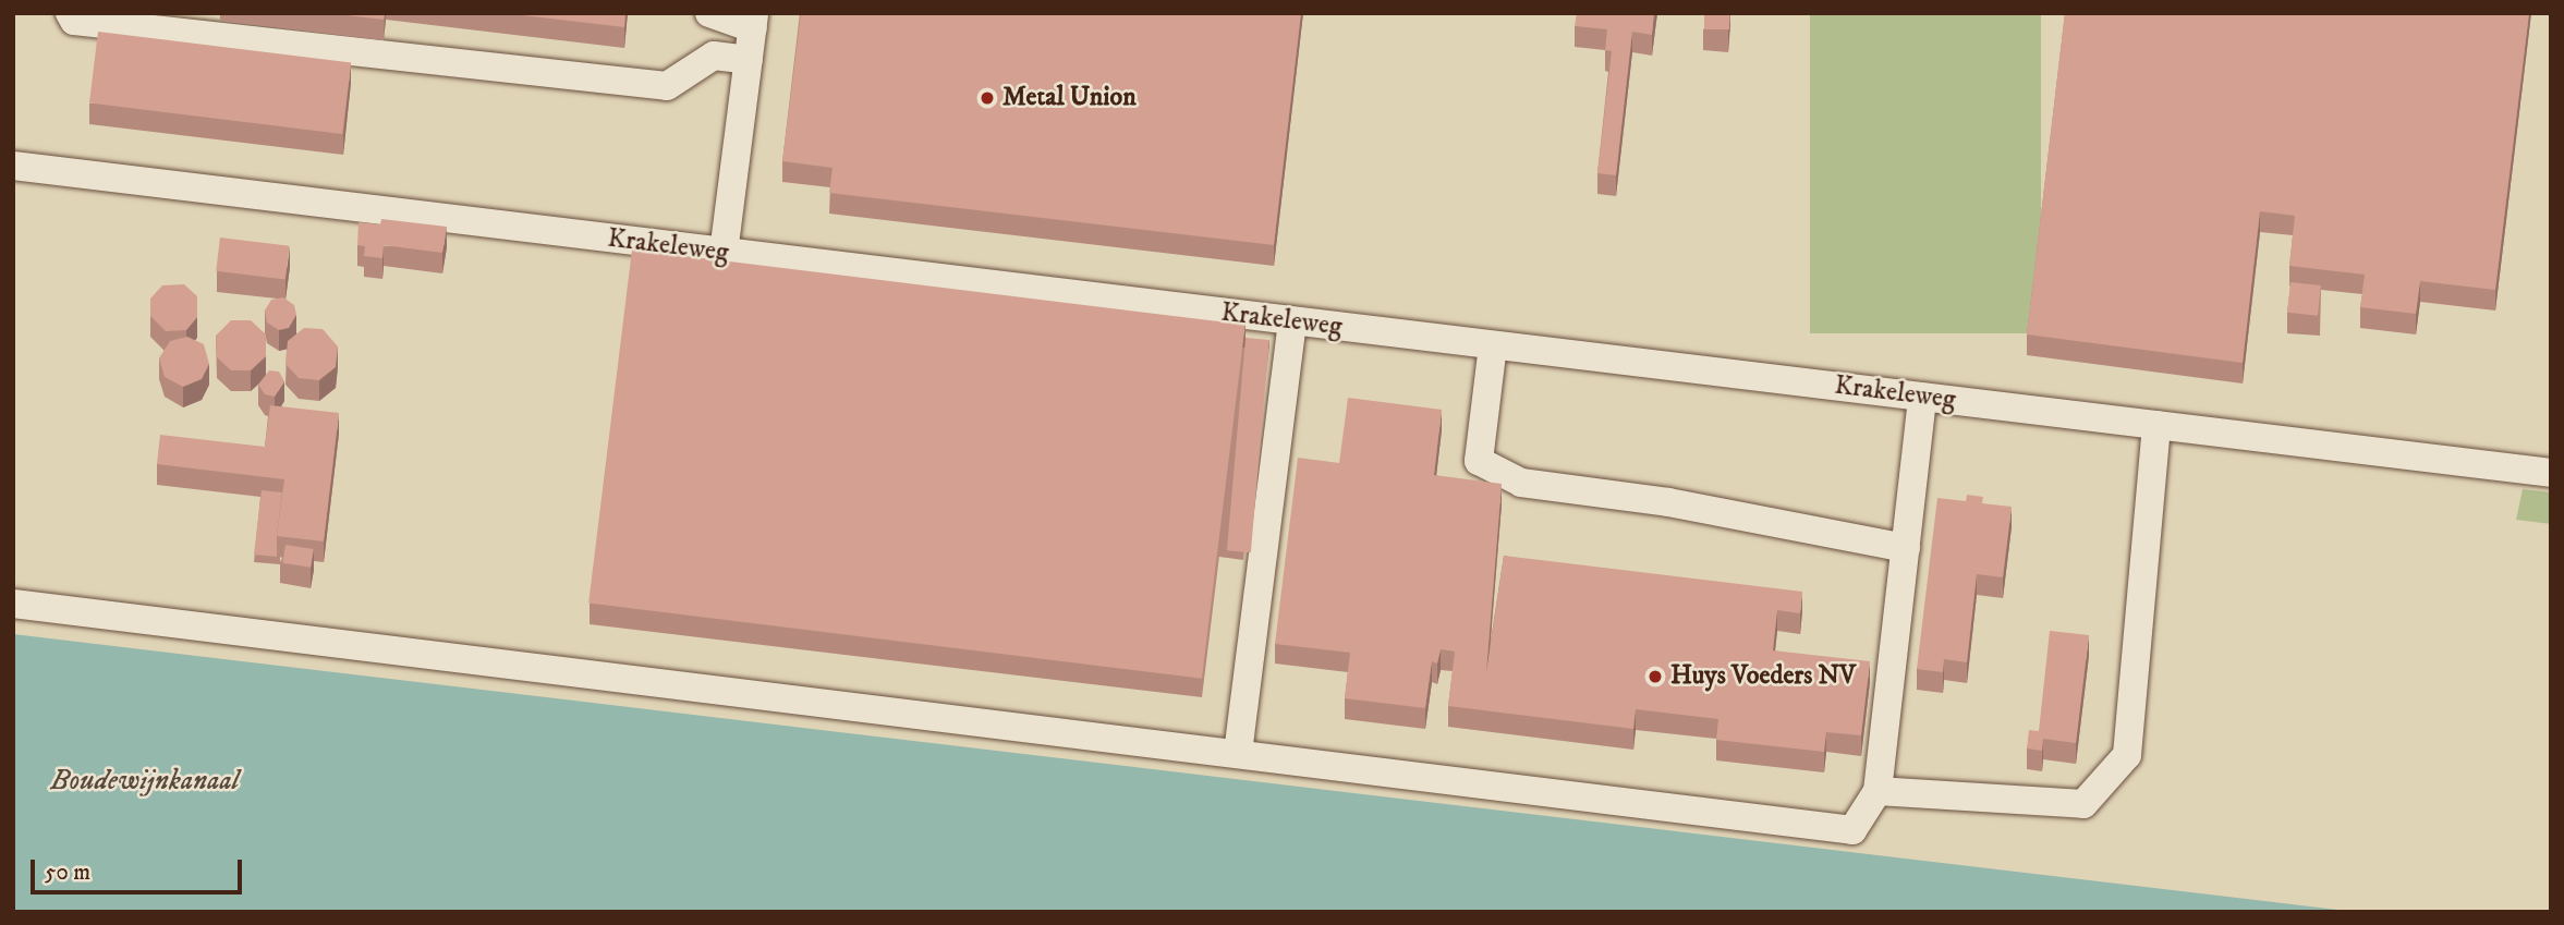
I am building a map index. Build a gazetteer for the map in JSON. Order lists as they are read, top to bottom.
{
  "streets": {
    "street": ["Krakeleweg"]
  },
  "water": ["Boudewijnkanaal"],
  "places": ["Metal Union", "Huys Voeders NV"],
  "scale_bar": "50 m"
}
